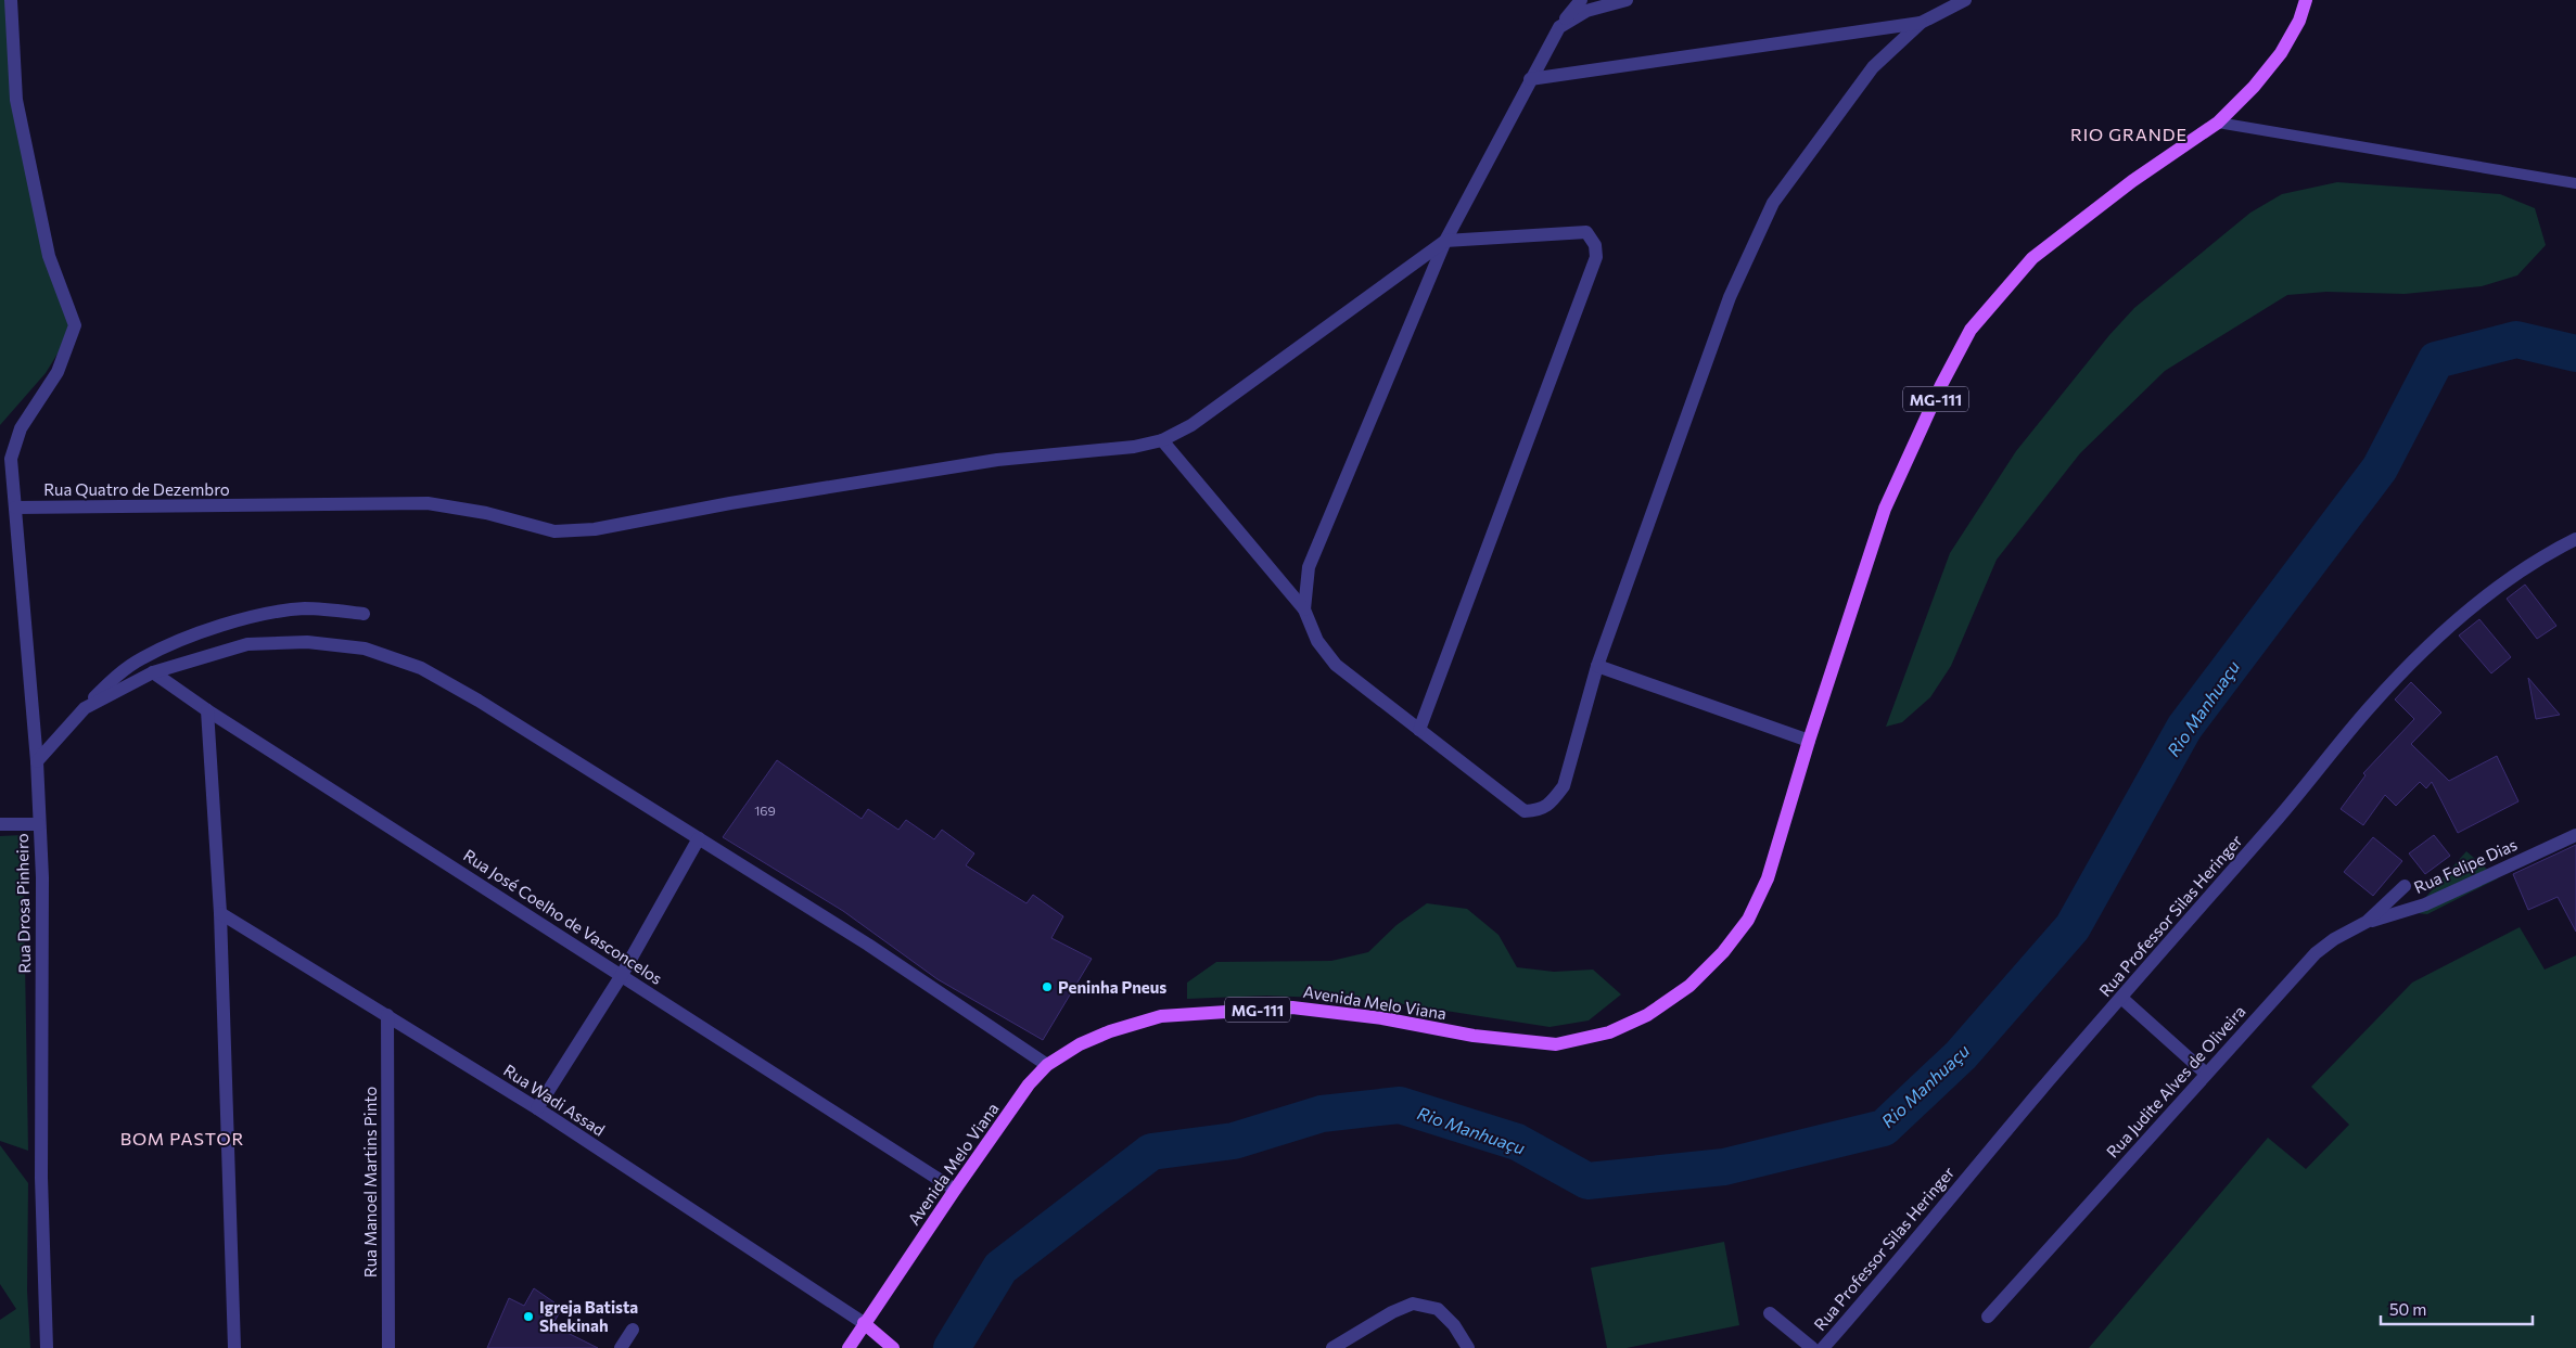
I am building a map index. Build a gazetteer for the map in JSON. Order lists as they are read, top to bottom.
{
  "streets": {
    "main road": ["MG-111", "Avenida Melo Viana"],
    "street": [
      "Rua Quatro de Dezembro",
      "Rua Felipe Dias",
      "Rua Drosa Pinheiro",
      "Rua Professor Silas Heringer",
      "Rua José Coelho de Vasconcelos",
      "Rua Judite Alves de Oliveira",
      "Rua Wadi Assad",
      "Rua Manoel Martins Pinto"
    ]
  },
  "crossings": [
    ["MG-111", "Avenida Melo Viana"],
    ["Rua Quatro de Dezembro", "Rua Drosa Pinheiro"],
    ["Rua Felipe Dias", "Rua Judite Alves de Oliveira"],
    ["Rua José Coelho de Vasconcelos", "Avenida Melo Viana"],
    ["Avenida Melo Viana", "Rua Wadi Assad"],
    ["Rua Wadi Assad", "Rua Manoel Martins Pinto"]
  ],
  "districts": ["RIO GRANDE", "BOM PASTOR"],
  "water": ["Rio Manhuaçu"],
  "places": ["Peninha Pneus", "Igreja Batista Shekinah"],
  "house_numbers": ["169"],
  "scale_bar": "50 m"
}
